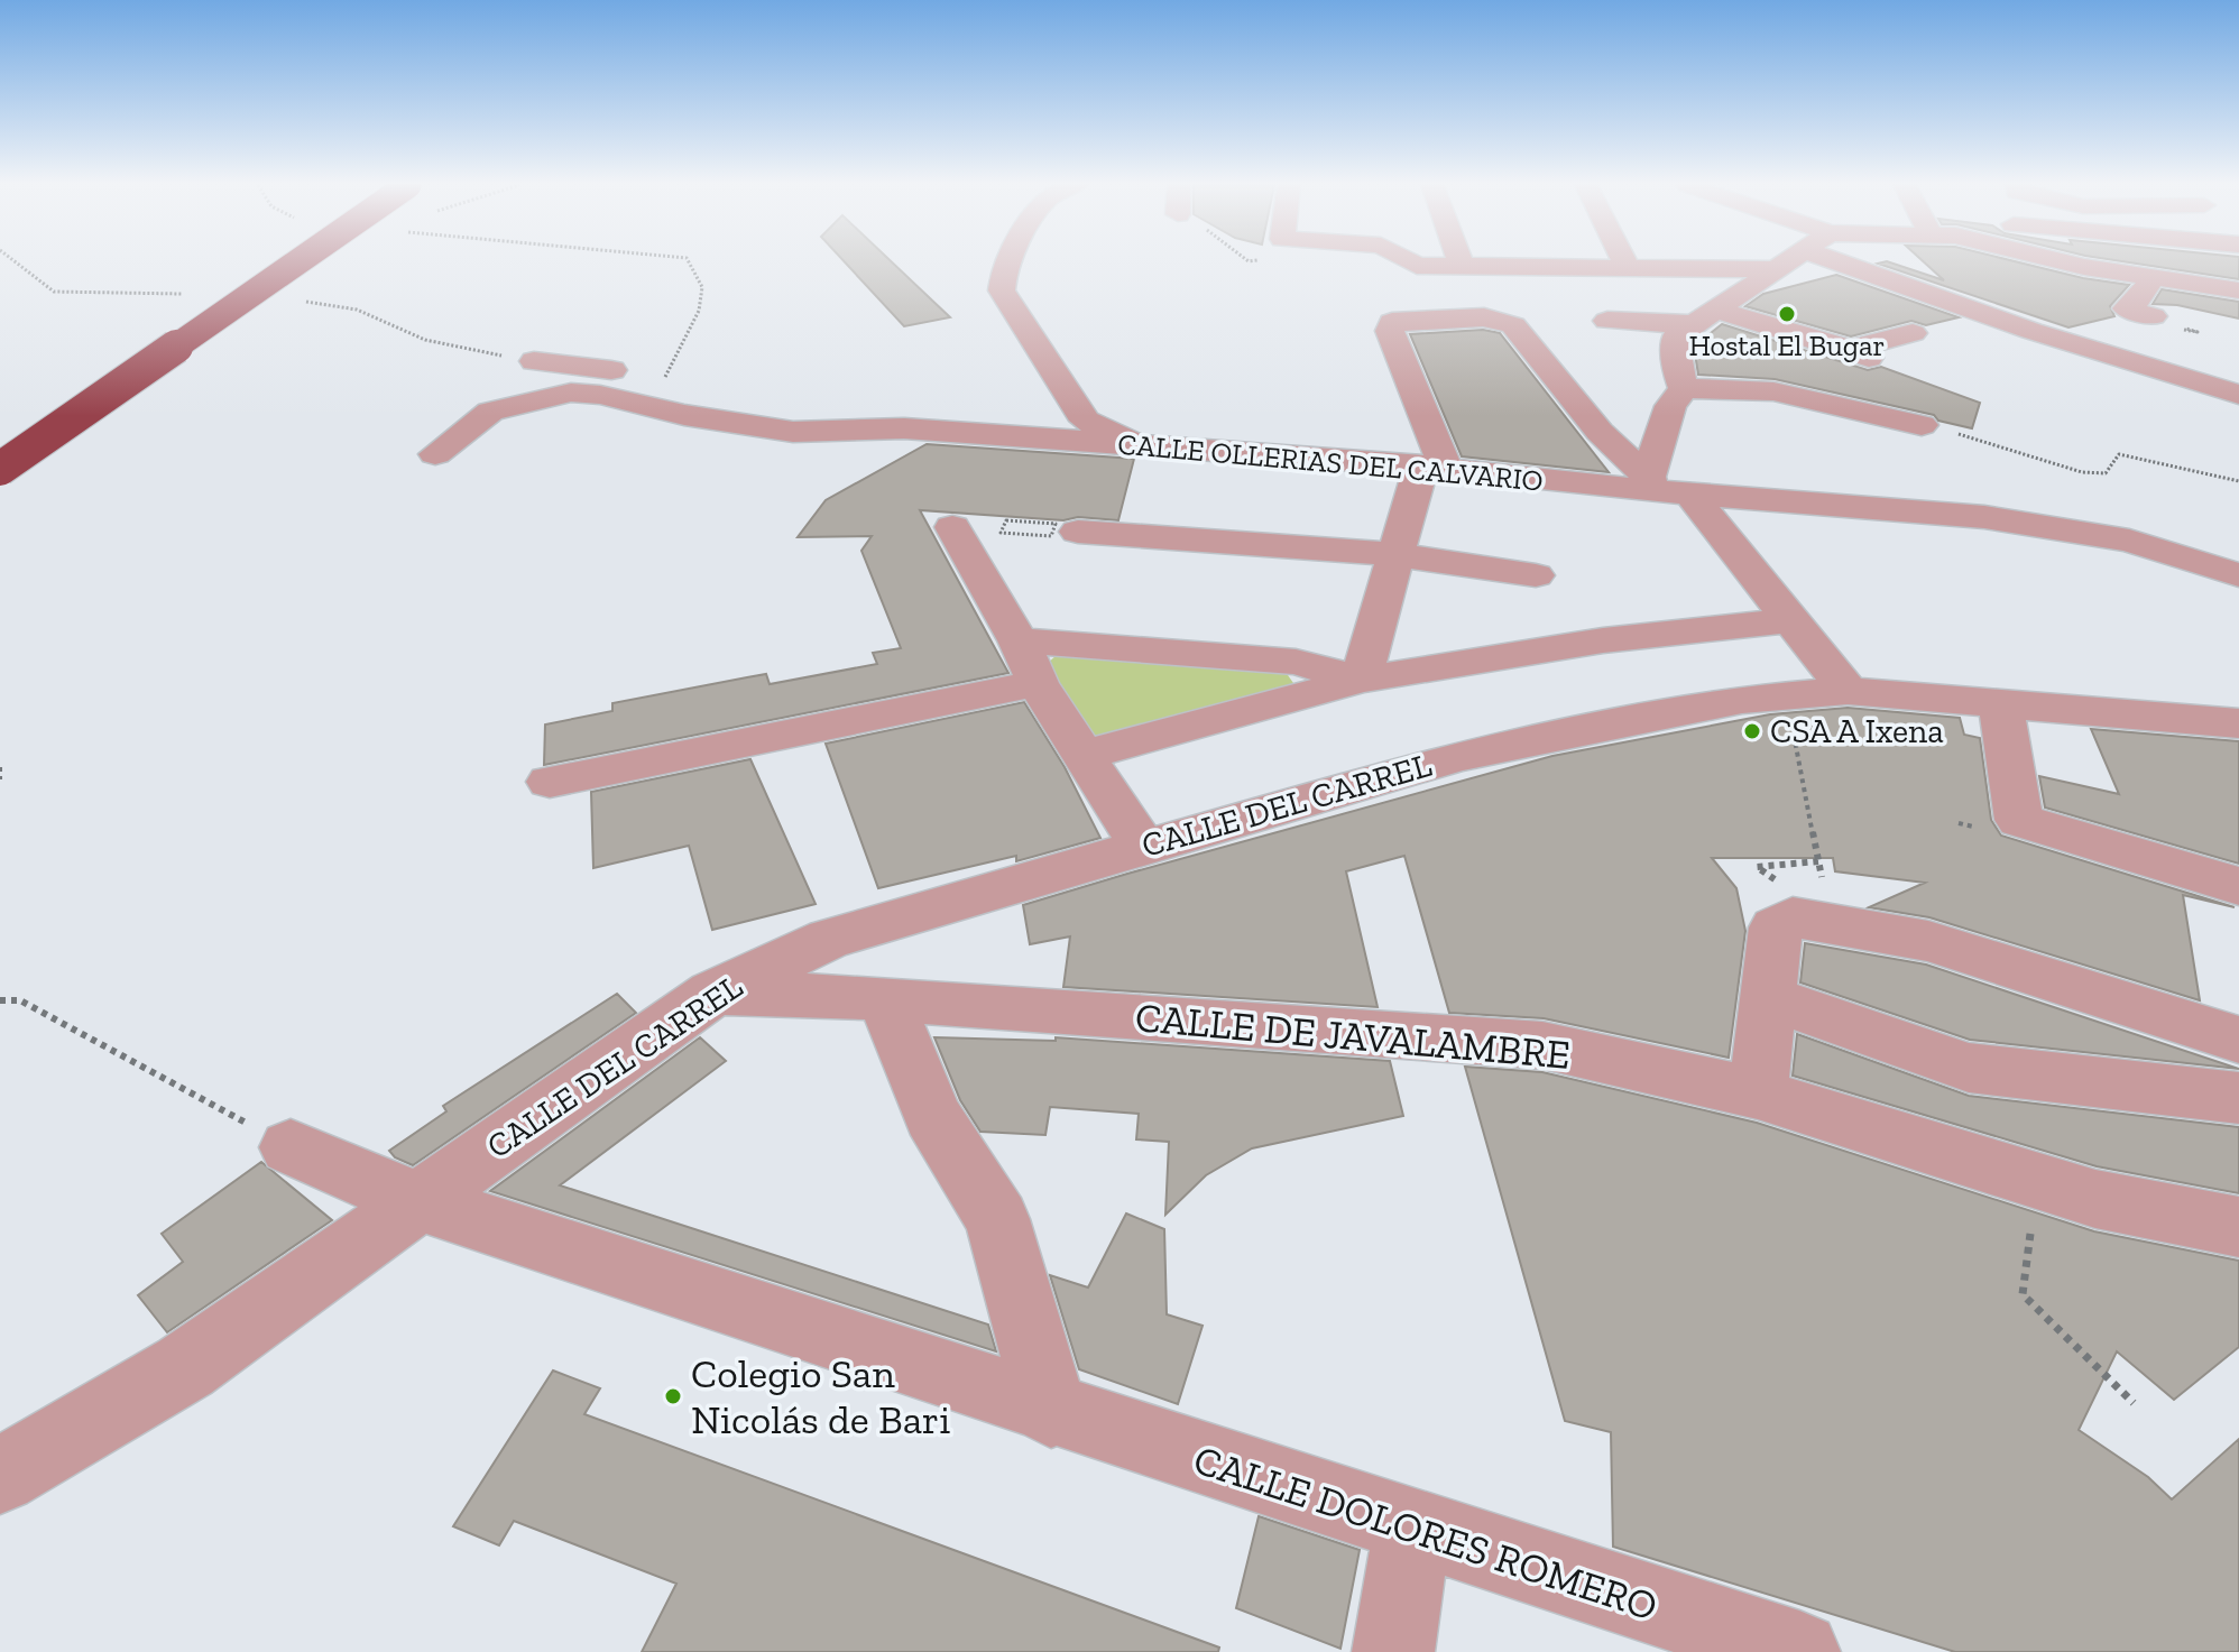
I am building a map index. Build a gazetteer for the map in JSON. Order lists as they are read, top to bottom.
{
  "streets": {
    "street": [
      "CALLE OLLERIAS DEL CALVARIO",
      "CALLE DEL CARREL",
      "CALLE DE JAVALAMBRE",
      "CALLE DOLORES ROMERO"
    ]
  },
  "crossings": [
    ["CALLE DEL CARREL", "CALLE DE JAVALAMBRE"],
    ["CALLE DEL CARREL", "CALLE DOLORES ROMERO"]
  ],
  "places": ["Hostal El Bugar", "CSA A Ixena", "Colegio San Nicolás de Bari"]
}
